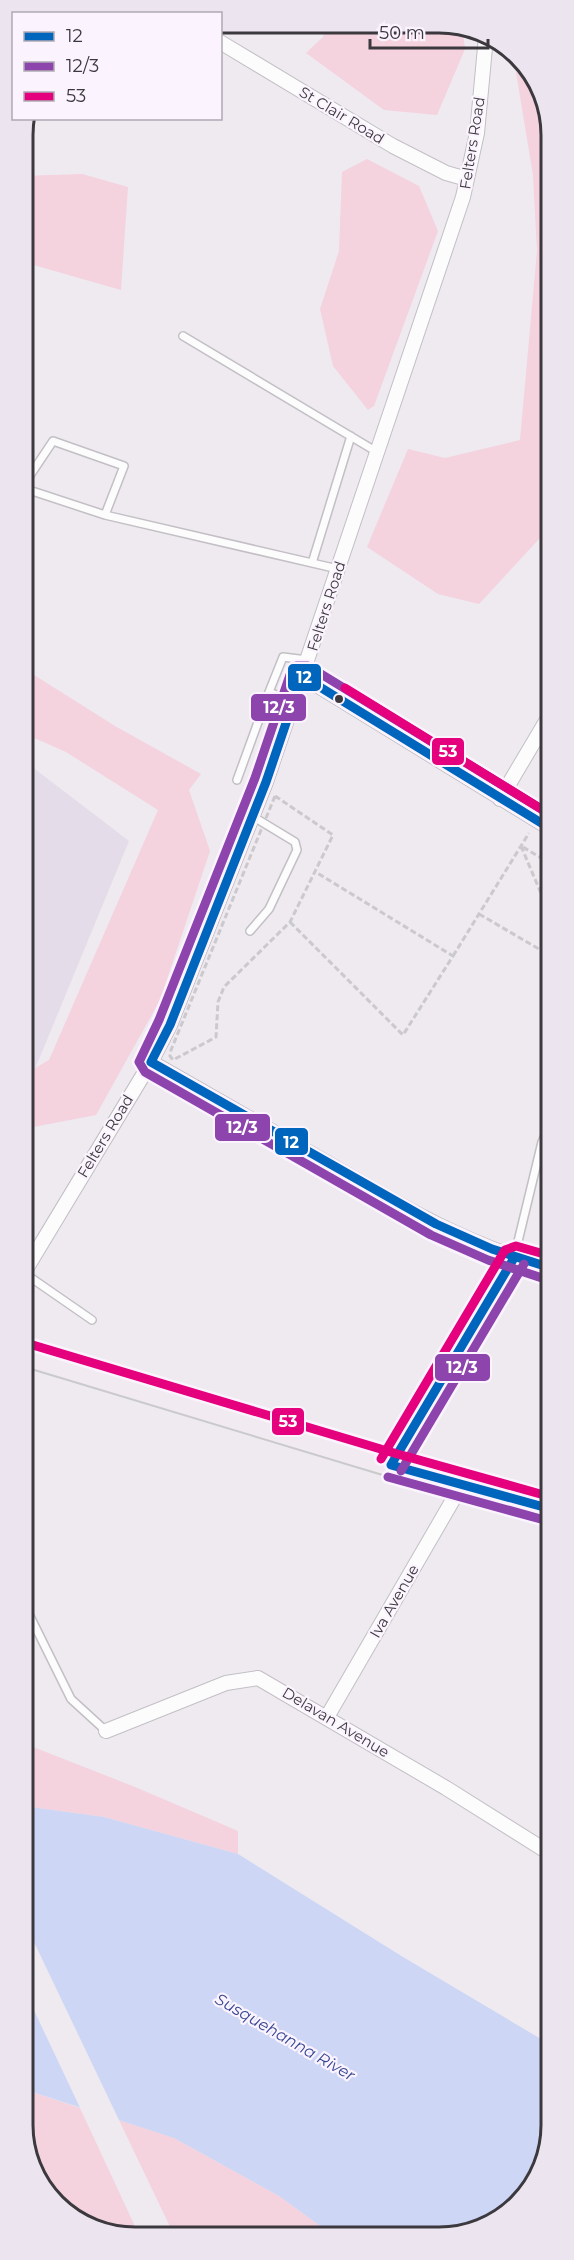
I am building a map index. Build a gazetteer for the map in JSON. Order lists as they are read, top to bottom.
{
  "streets": {
    "street": [
      "St Clair Road",
      "Felters Road",
      "Iva Avenue",
      "Delavan Avenue"
    ]
  },
  "crossings": [
    ["St Clair Road", "Felters Road"],
    ["Iva Avenue", "Delavan Avenue"]
  ],
  "water": ["Susquehanna River"],
  "lines": ["transit line 12/3", "transit line 12", "transit line 53"],
  "legend": ["12", "12/3", "53"],
  "scale_bar": "50 m"
}
